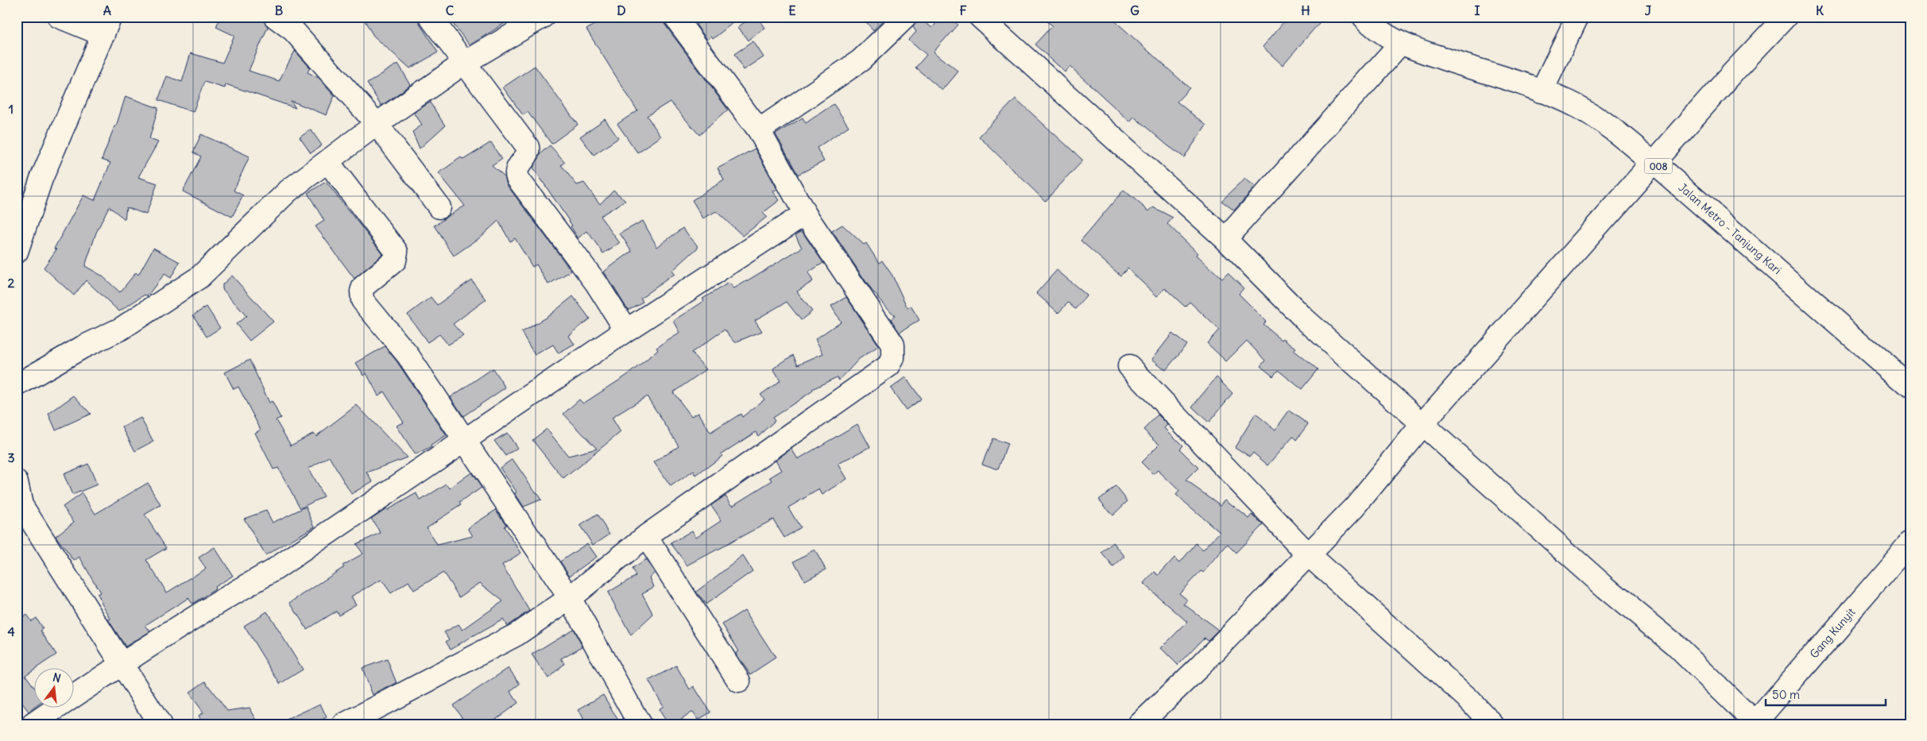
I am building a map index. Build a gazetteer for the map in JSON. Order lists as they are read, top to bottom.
{
  "streets": {
    "street": ["008", "Jalan Metro - Tanjung Kari", "Gang Kunyit"]
  },
  "scale_bar": "50 m",
  "north": "top",
  "grid": {
    "columns": [
      "A",
      "B",
      "C",
      "D",
      "E",
      "F",
      "G",
      "H",
      "I",
      "J",
      "K"
    ],
    "rows": [
      "1",
      "2",
      "3",
      "4"
    ]
  }
}
